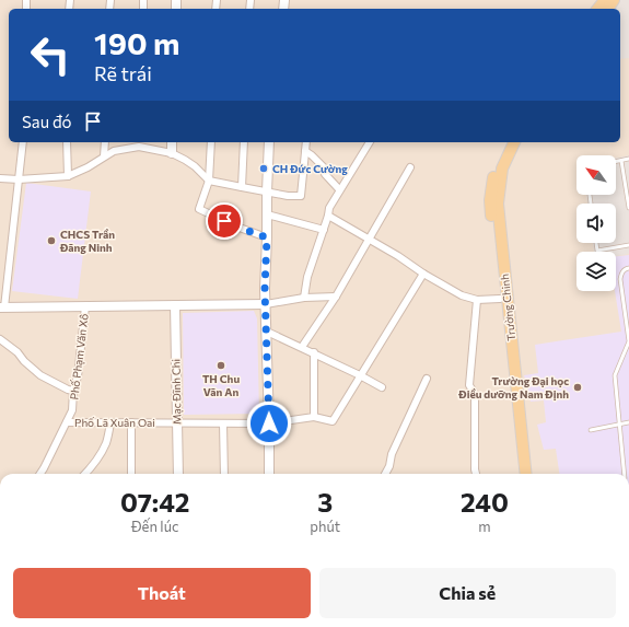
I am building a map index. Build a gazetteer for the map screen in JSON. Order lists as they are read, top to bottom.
{
  "streets": {
    "main road": ["Trường Chinh"],
    "street": ["Phố Phạm Văn Xô", "Mạc Đĩnh Chi", "Phố Lã Xuân Oai"]
  },
  "crossings": [
    ["Phố Phạm Văn Xô", "Phố Lã Xuân Oai"],
    ["Mạc Đĩnh Chi", "Phố Lã Xuân Oai"]
  ],
  "places": [
    "CH Đức Cường",
    "CHCS Trần Đăng Ninh",
    "TH Chu Văn An",
    "Trường Đại học Điều dưỡng Nam Định"
  ],
  "north": "top left",
  "page": {
    "turn": ["190 m", "Rẽ trái"],
    "then": "Sau đó",
    "eta": [
      "07:42",
      "Đến lúc",
      "3",
      "phút",
      "240",
      "m"
    ],
    "buttons": ["Thoát", "Chia sẻ"]
  }
}
